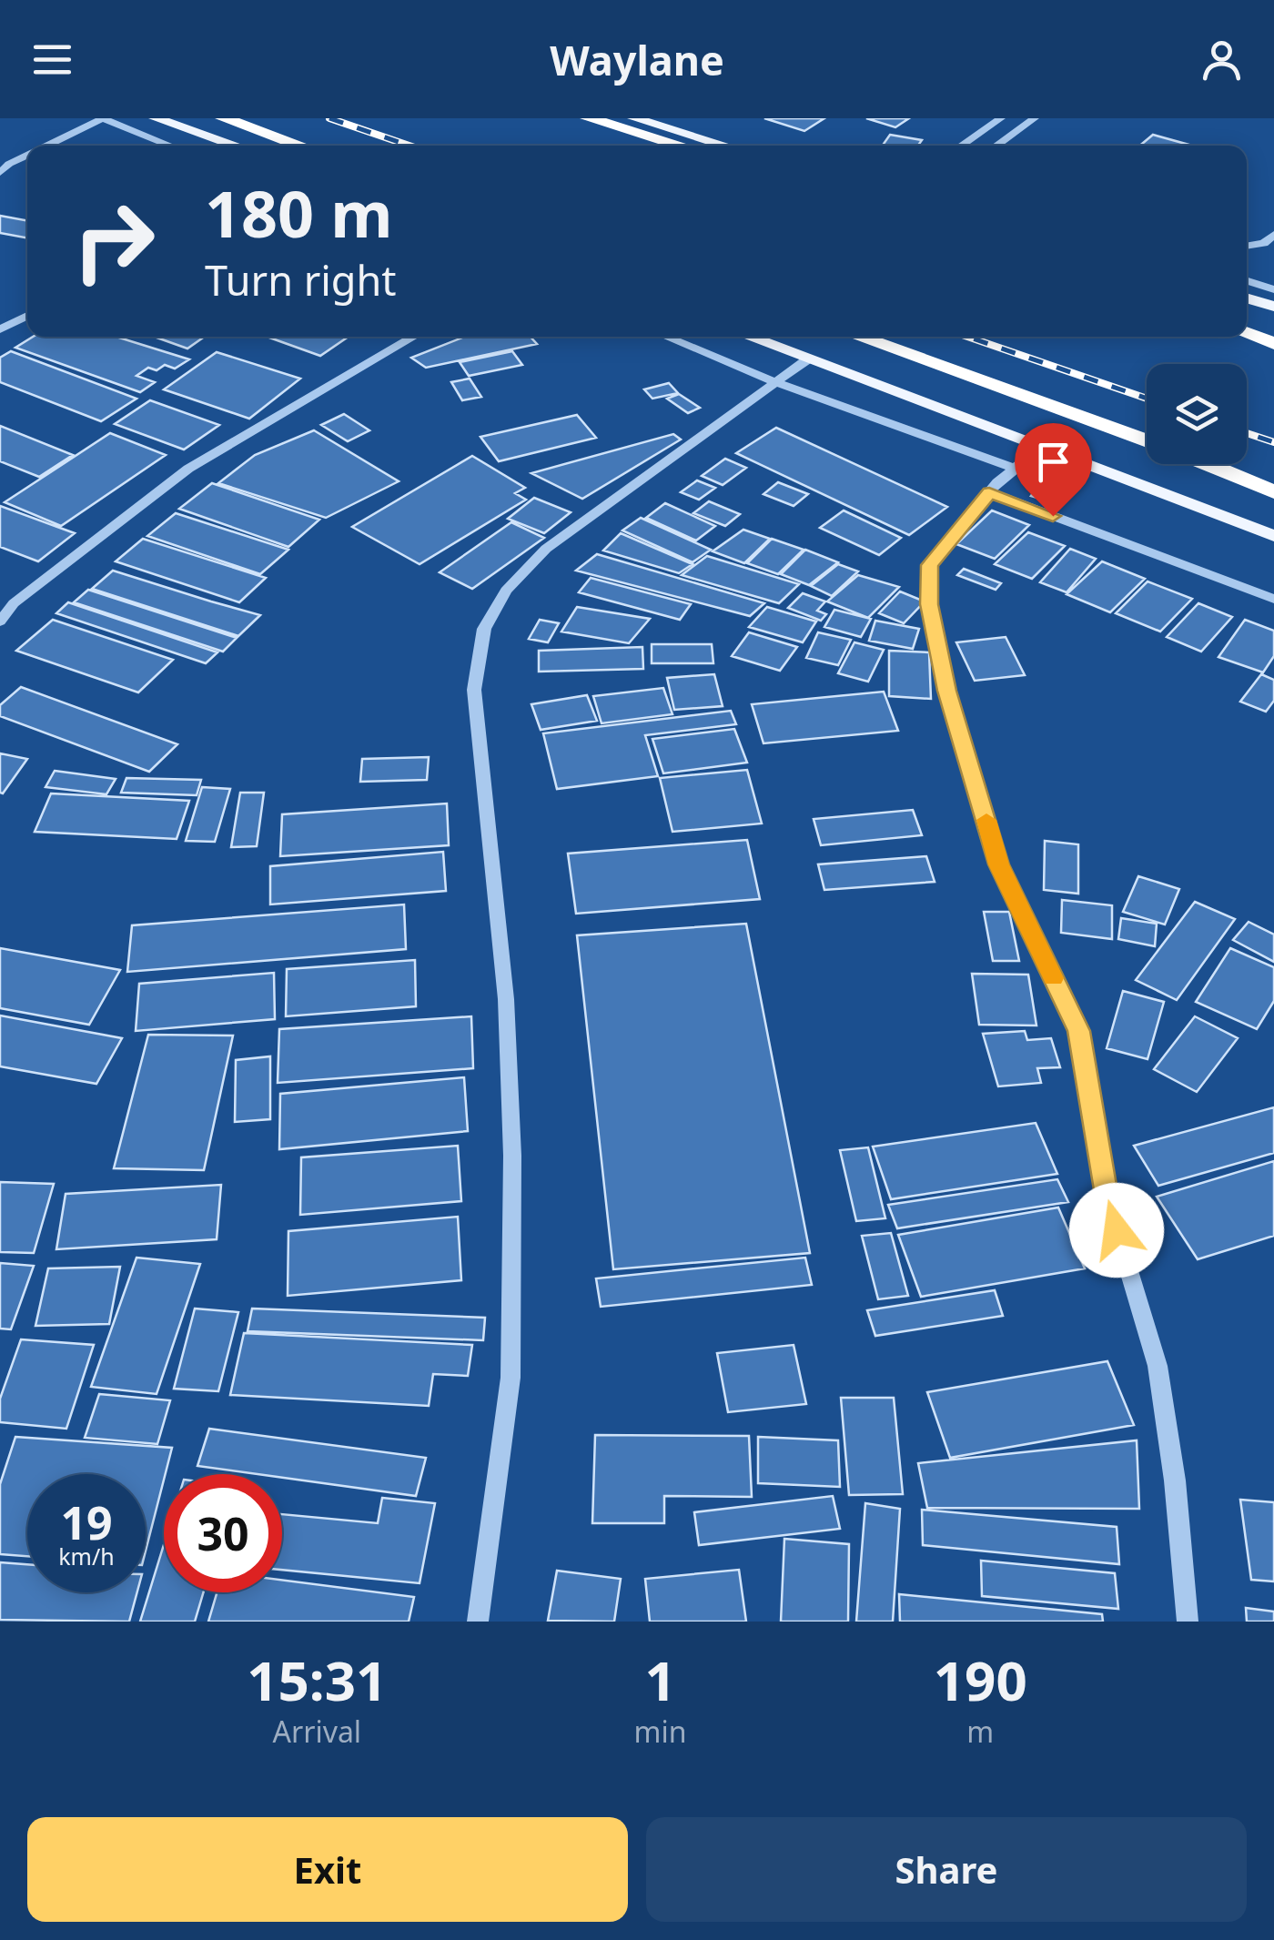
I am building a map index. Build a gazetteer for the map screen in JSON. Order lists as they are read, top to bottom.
{
  "page": {
    "header": "Waylane",
    "turn": ["180 m", "Turn right"],
    "speed": "19 km/h",
    "limit": "30",
    "eta": [
      "15:31",
      "Arrival",
      "1",
      "min",
      "190",
      "m"
    ],
    "buttons": ["Exit", "Share"]
  }
}
